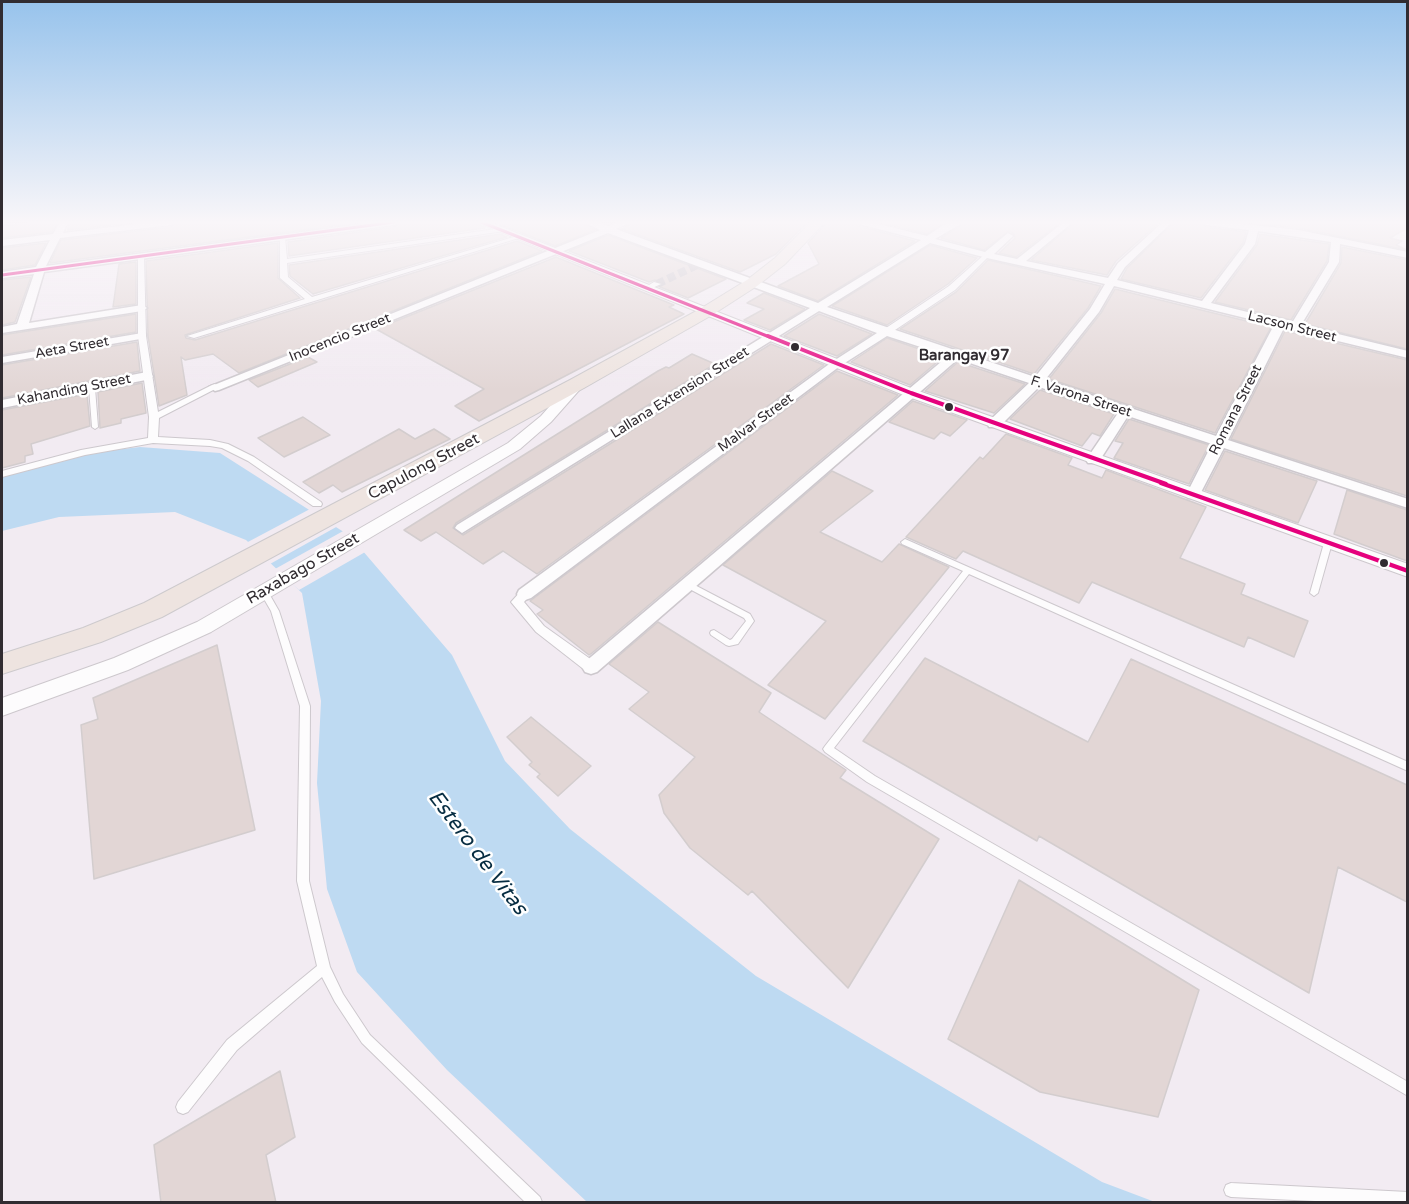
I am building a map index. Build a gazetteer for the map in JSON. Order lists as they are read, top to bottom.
{
  "streets": {
    "main road": ["Capulong Street"],
    "street": [
      "Lacson Street",
      "Inocencio Street",
      "Aeta Street",
      "Kahanding Street",
      "Lallana Extension Street",
      "F. Varona Street",
      "Romana Street",
      "Malvar Street",
      "Raxabago Street"
    ]
  },
  "crossings": [
    ["Lacson Street", "Romana Street"],
    ["Lallana Extension Street", "F. Varona Street"],
    ["F. Varona Street", "Romana Street"],
    ["F. Varona Street", "Malvar Street"],
    ["F. Varona Street", "Capulong Street"],
    ["Capulong Street", "Raxabago Street"]
  ],
  "districts": ["Barangay 97"],
  "water": ["Estero de Vitas"]
}
